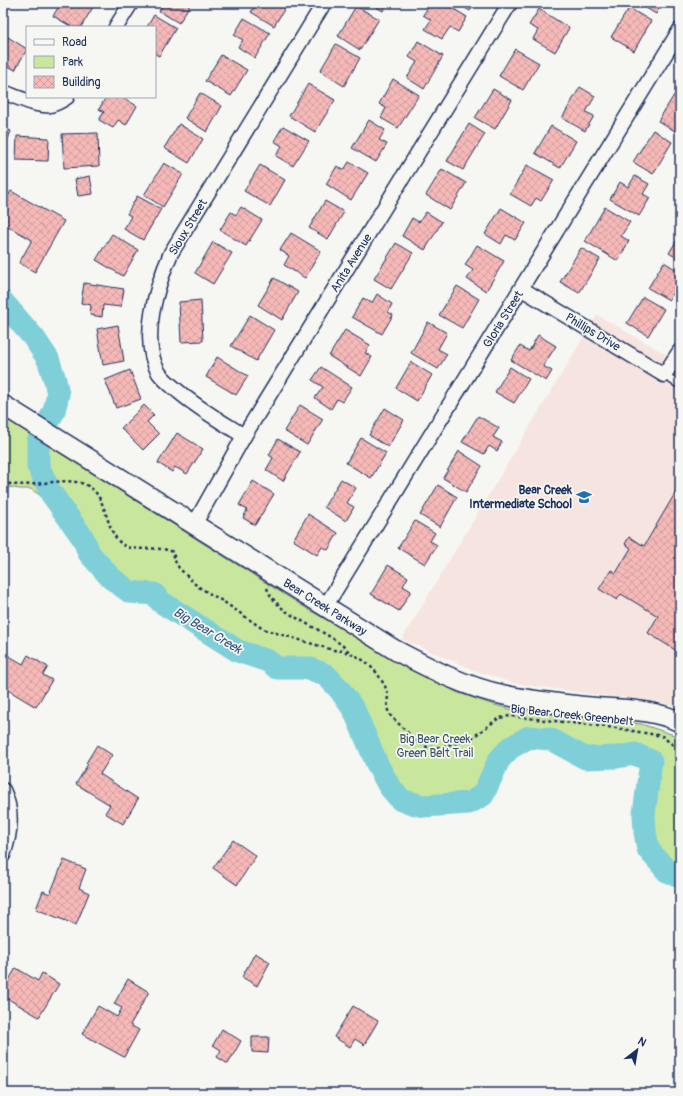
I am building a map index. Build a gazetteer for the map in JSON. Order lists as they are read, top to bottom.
{
  "streets": {
    "main road": ["Bear Creek Parkway"],
    "street": [
      "Sioux Street",
      "Anita Avenue",
      "Gloria Street",
      "Phillips Drive"
    ],
    "path": ["Big Bear Creek Greenbelt"]
  },
  "crossings": [
    ["Sioux Street", "Anita Avenue"],
    ["Anita Avenue", "Bear Creek Parkway"],
    ["Gloria Street", "Phillips Drive"],
    ["Gloria Street", "Bear Creek Parkway"]
  ],
  "water": ["Big Bear Creek"],
  "parks": ["Big Bear Creek Green Belt Trail"],
  "places": {
    "school or university": ["Bear Creek Intermediate School"]
  },
  "legend": ["Road", "Park", "Building"],
  "north": "top right"
}
